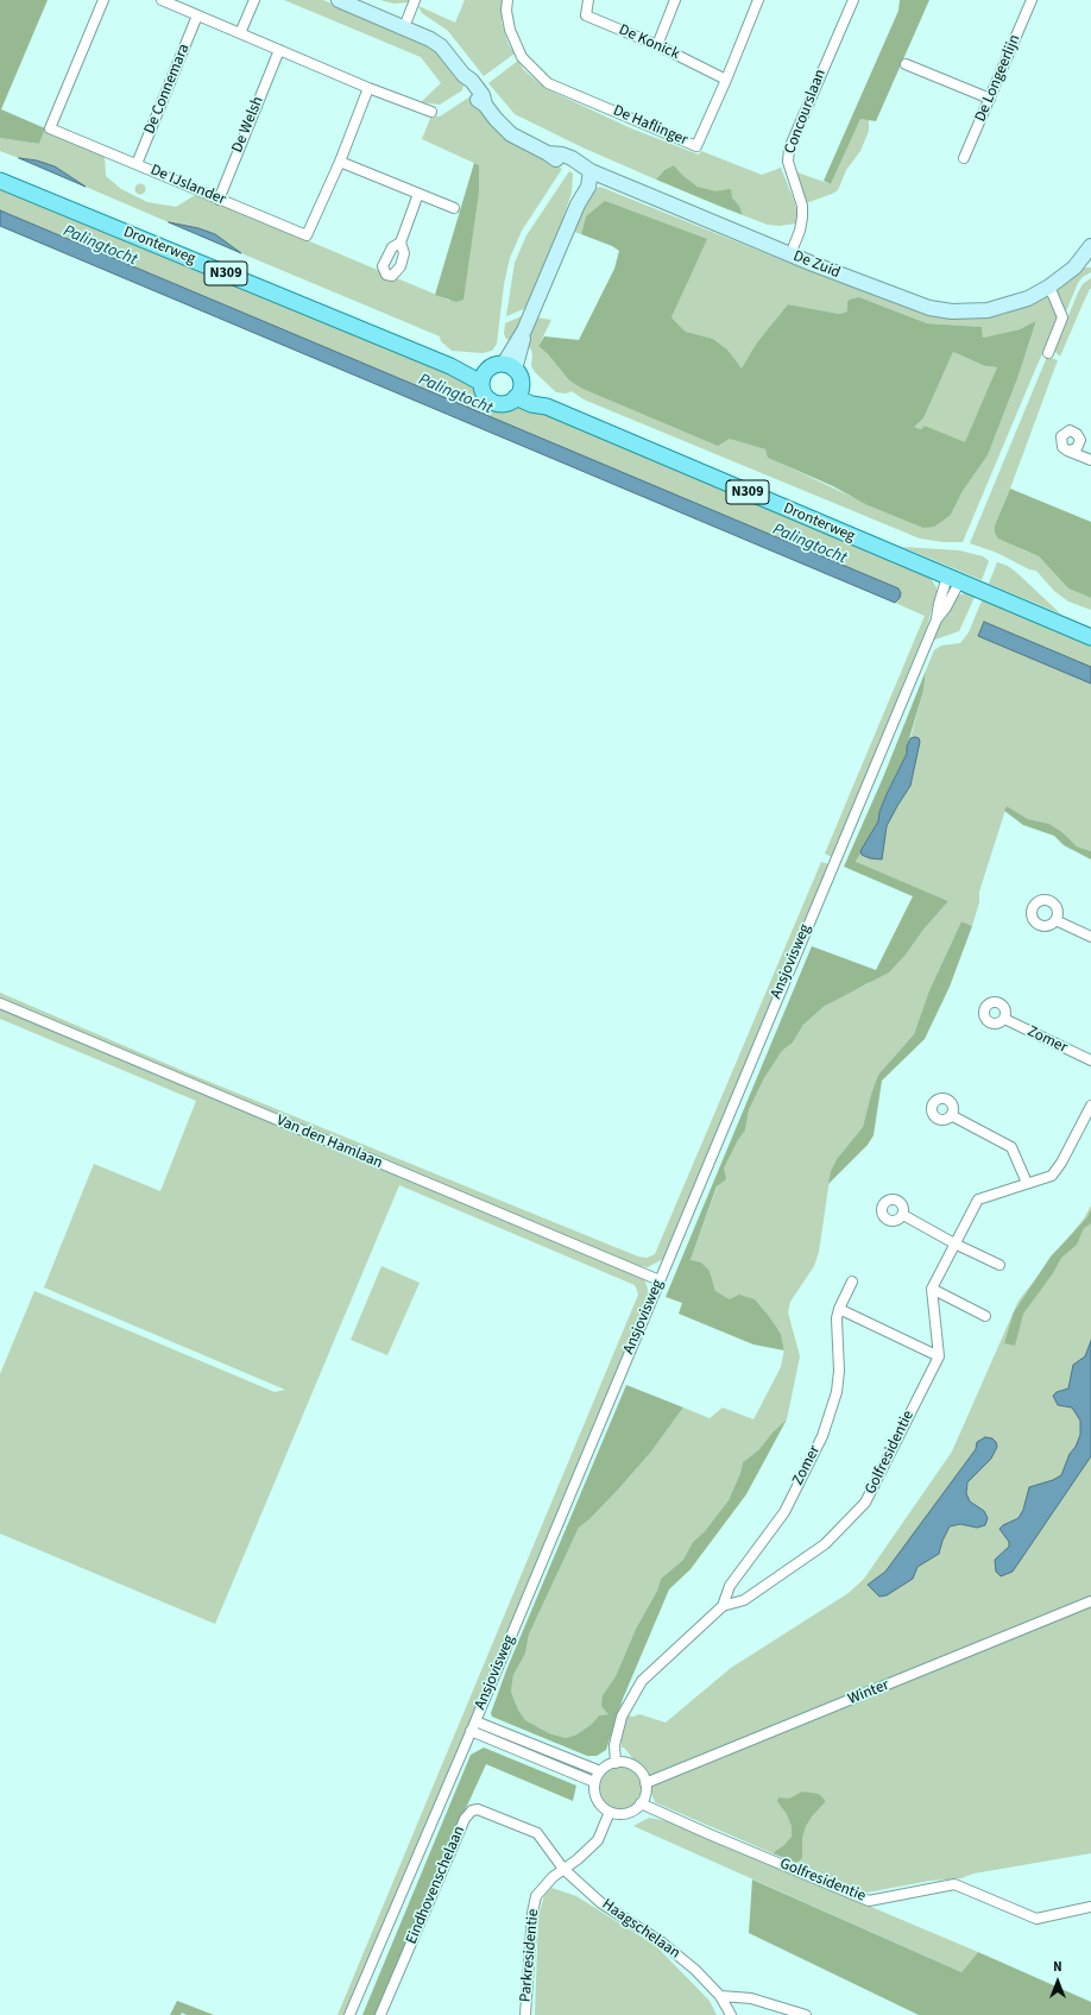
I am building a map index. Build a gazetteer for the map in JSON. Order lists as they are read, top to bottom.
{
  "streets": {
    "main road": ["Dronterweg", "N309"],
    "street": [
      "De Konick",
      "De Longeerlijn",
      "De Connemara",
      "Concourslaan",
      "De Welsh",
      "De Haflinger",
      "De IJslander",
      "De Zuid",
      "Ansjovisweg",
      "Zomer",
      "Van den Hamlaan",
      "Golfresidentie",
      "Winter",
      "Eindhovenschelaan",
      "Haagschelaan",
      "Parkresidentie"
    ]
  },
  "crossings": [
    ["De Konick", "De Haflinger"],
    ["De Connemara", "De IJslander"],
    ["Concourslaan", "De Zuid"],
    ["De Welsh", "De IJslander"],
    ["Dronterweg", "Ansjovisweg"],
    ["Ansjovisweg", "Van den Hamlaan"],
    ["Zomer", "Golfresidentie"],
    ["Golfresidentie", "Winter"],
    ["Golfresidentie", "Parkresidentie"],
    ["Winter", "Parkresidentie"],
    ["Eindhovenschelaan", "Haagschelaan"],
    ["Eindhovenschelaan", "Parkresidentie"],
    ["Haagschelaan", "Parkresidentie"]
  ],
  "water": ["Palingtocht"],
  "north": "top"
}
